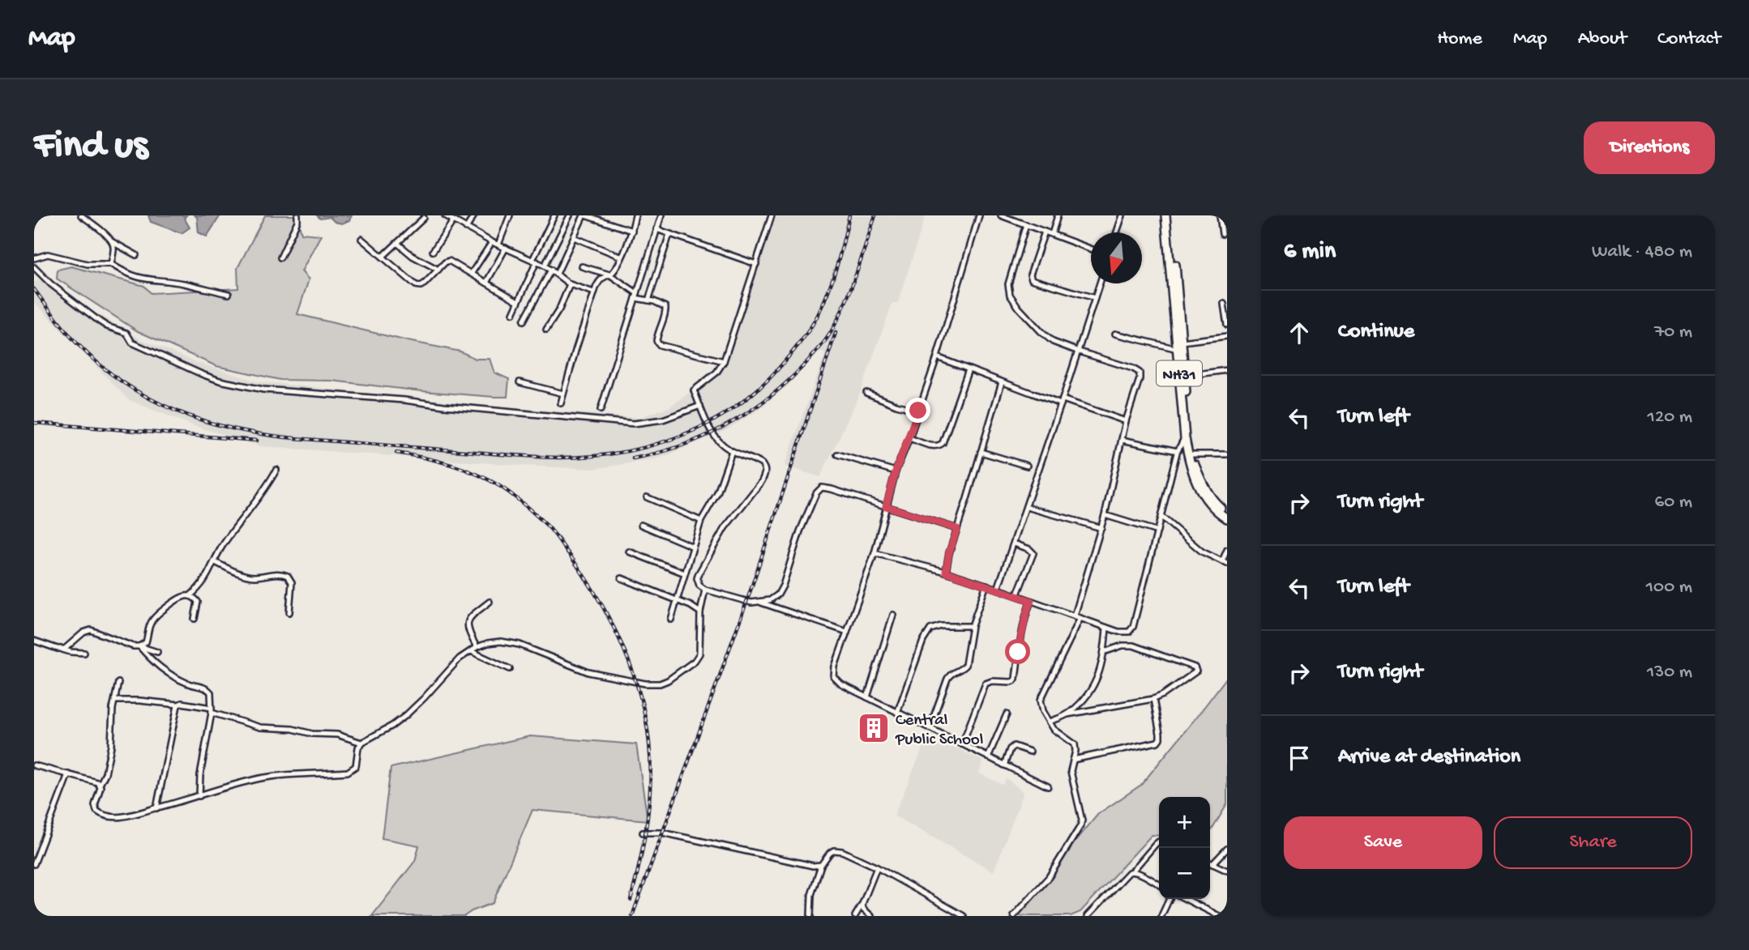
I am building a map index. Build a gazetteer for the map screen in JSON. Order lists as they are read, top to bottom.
{
  "streets": {
    "highway": ["NH31"]
  },
  "places": {
    "building": ["Central Public School"]
  },
  "north": "bottom",
  "page": {
    "header": "Map",
    "nav": [
      "Home",
      "Map",
      "About",
      "Contact"
    ],
    "buttons": [
      "Directions",
      ["Save", "Share"]
    ],
    "title": "Find us",
    "heading": ["6 min", "Walk · 480 m"],
    "list": [
      ["Continue", "70 m"],
      ["Turn left", "120 m"],
      ["Turn right", "60 m"],
      ["Turn left", "100 m"],
      ["Turn right", "130 m"],
      "Arrive at destination"
    ],
    "map_buttons": ["+", "−"]
  }
}
